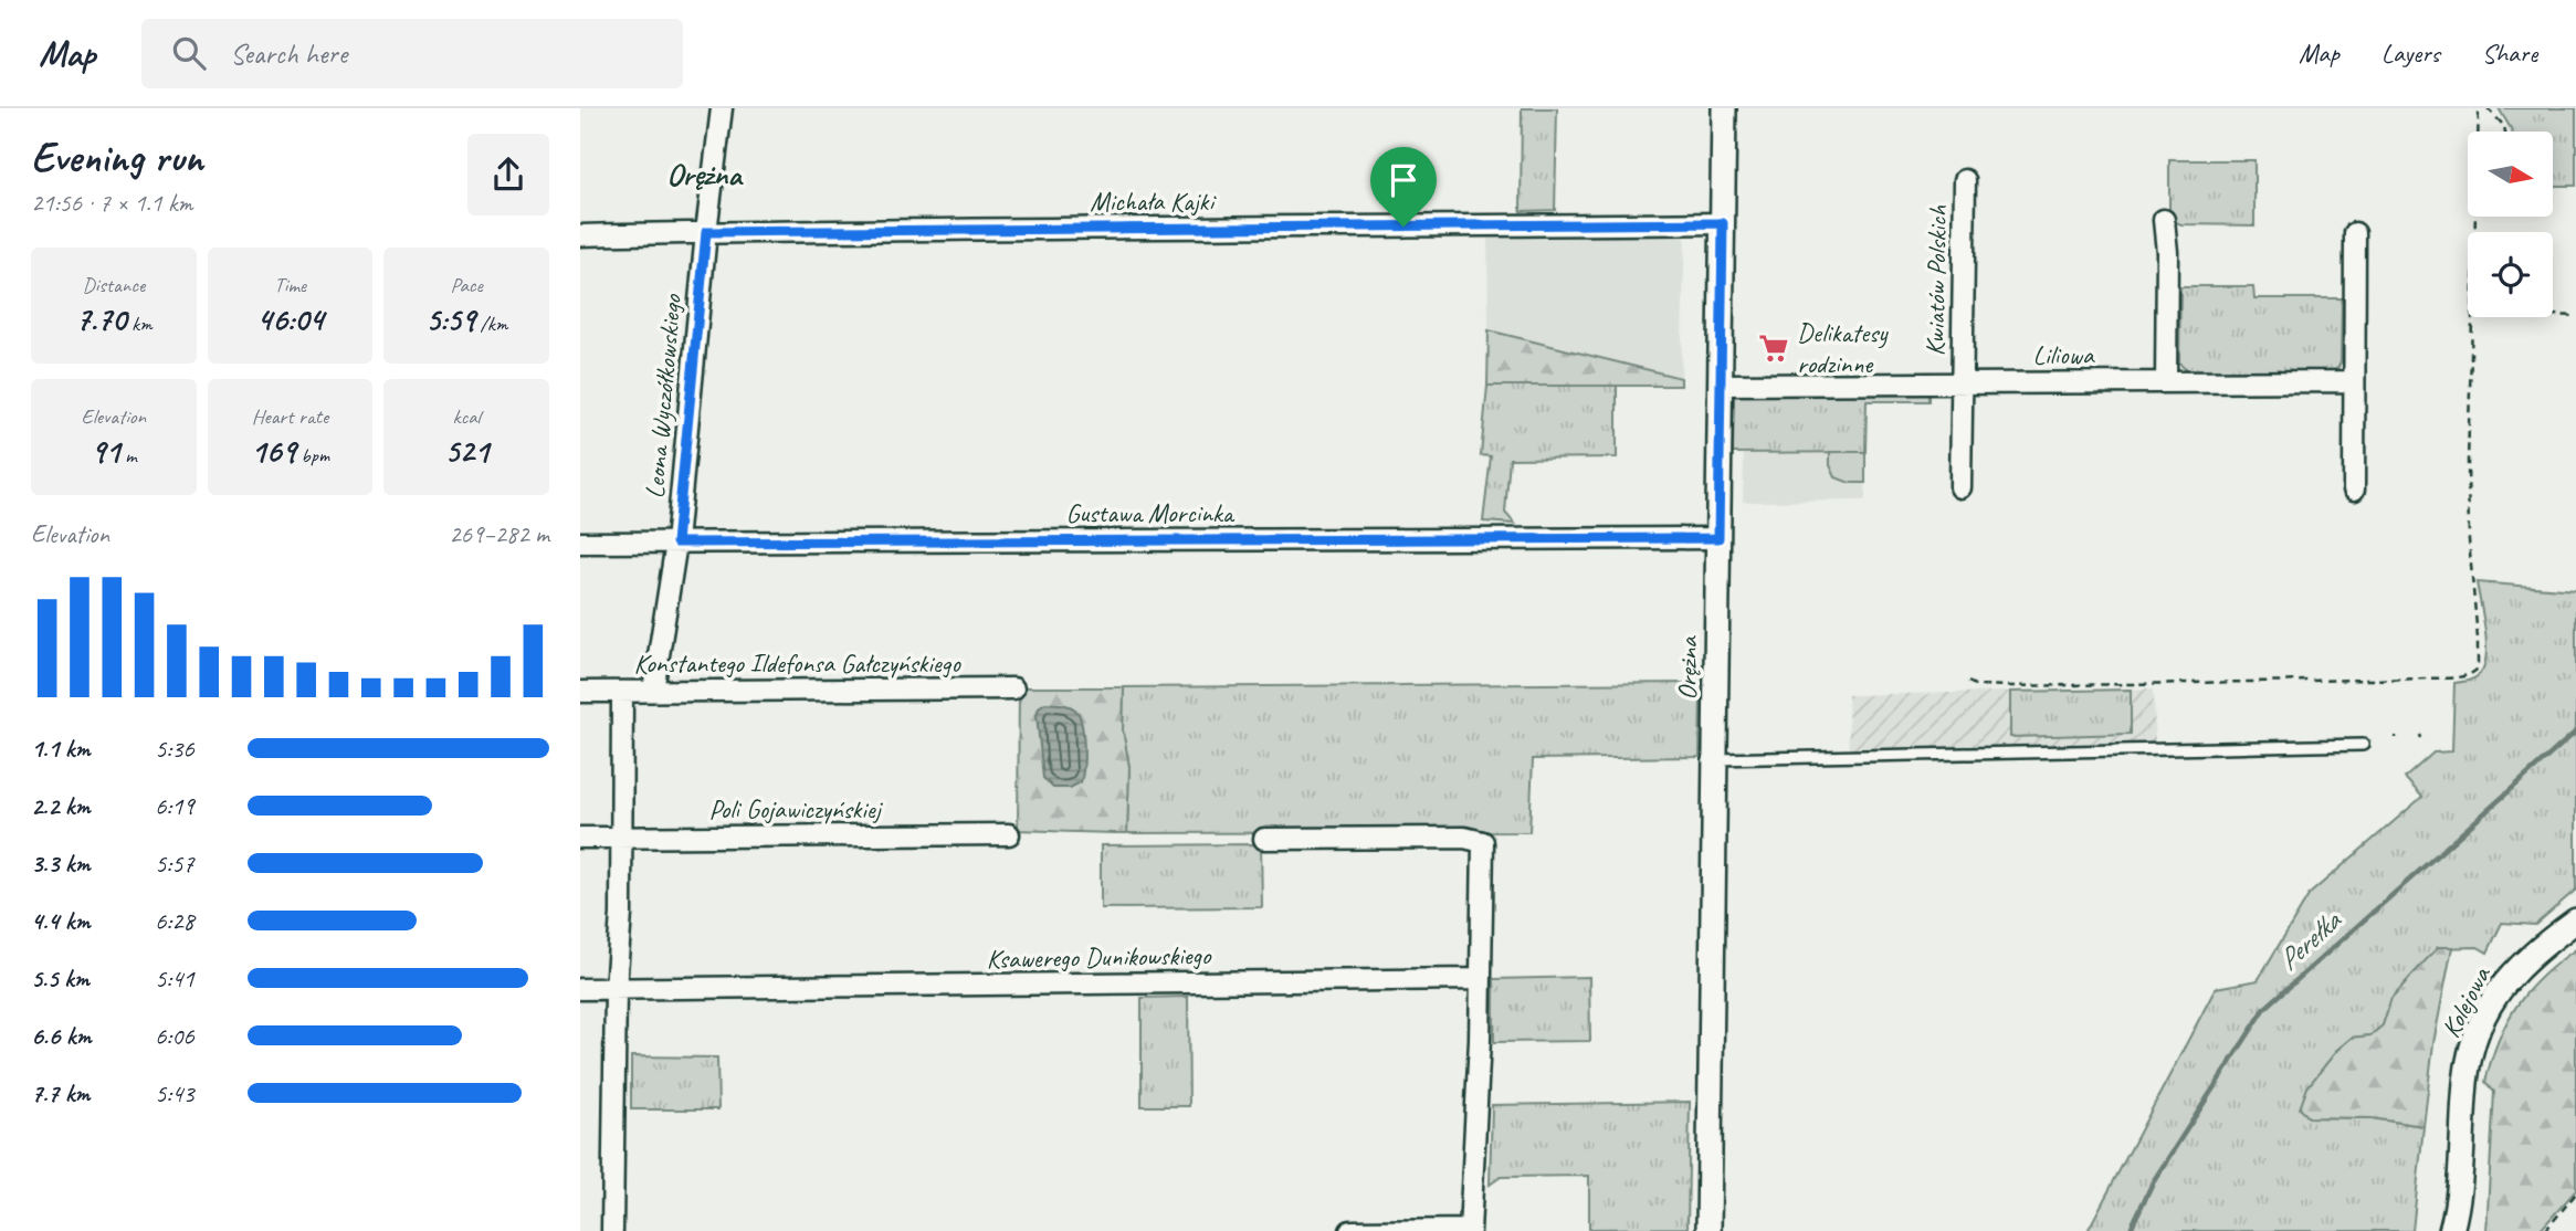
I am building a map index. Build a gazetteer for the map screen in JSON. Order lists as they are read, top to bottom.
{
  "streets": {
    "street": [
      "Michała Kajki",
      "Kwiatów Polskich",
      "Liliowa",
      "Leona Wyczółkowskiego",
      "Gustawa Morcinka",
      "Konstantego Ildefonsa Gałczyńskiego",
      "Orężna",
      "Poli Gojawiczyńskiej",
      "Ksawerego Dunikowskiego",
      "Kolejowa"
    ]
  },
  "crossings": [
    ["Michała Kajki", "Leona Wyczółkowskiego"],
    ["Michała Kajki", "Orężna"],
    ["Kwiatów Polskich", "Liliowa"],
    ["Liliowa", "Orężna"],
    ["Leona Wyczółkowskiego", "Gustawa Morcinka"],
    ["Leona Wyczółkowskiego", "Konstantego Ildefonsa Gałczyńskiego"],
    ["Gustawa Morcinka", "Orężna"]
  ],
  "districts": ["Orężna"],
  "water": ["Perełka"],
  "places": {
    "supermarket": ["Delikatesy rodzinne"]
  },
  "north": "right",
  "page": {
    "header": "Map",
    "search": "Search here",
    "nav": ["Map", "Layers", "Share"],
    "heading": ["Evening run", "21:56 · 7 × 1.1 km"],
    "stats": [
      ["Distance", "7.70 km"],
      ["Time", "46:04"],
      ["Pace", "5:59 /km"],
      ["Elevation", "91 m"],
      ["Heart rate", "169 bpm"],
      ["kcal", "521"]
    ],
    "chart": ["Elevation", "269–282 m"],
    "list": [
      {
        "name": "1.1 km",
        "note": "5:36"
      },
      {
        "name": "2.2 km",
        "note": "6:19"
      },
      {
        "name": "3.3 km",
        "note": "5:57"
      },
      {
        "name": "4.4 km",
        "note": "6:28"
      },
      {
        "name": "5.5 km",
        "note": "5:41"
      },
      {
        "name": "6.6 km",
        "note": "6:06"
      },
      {
        "name": "7.7 km",
        "note": "5:43"
      }
    ]
  }
}
